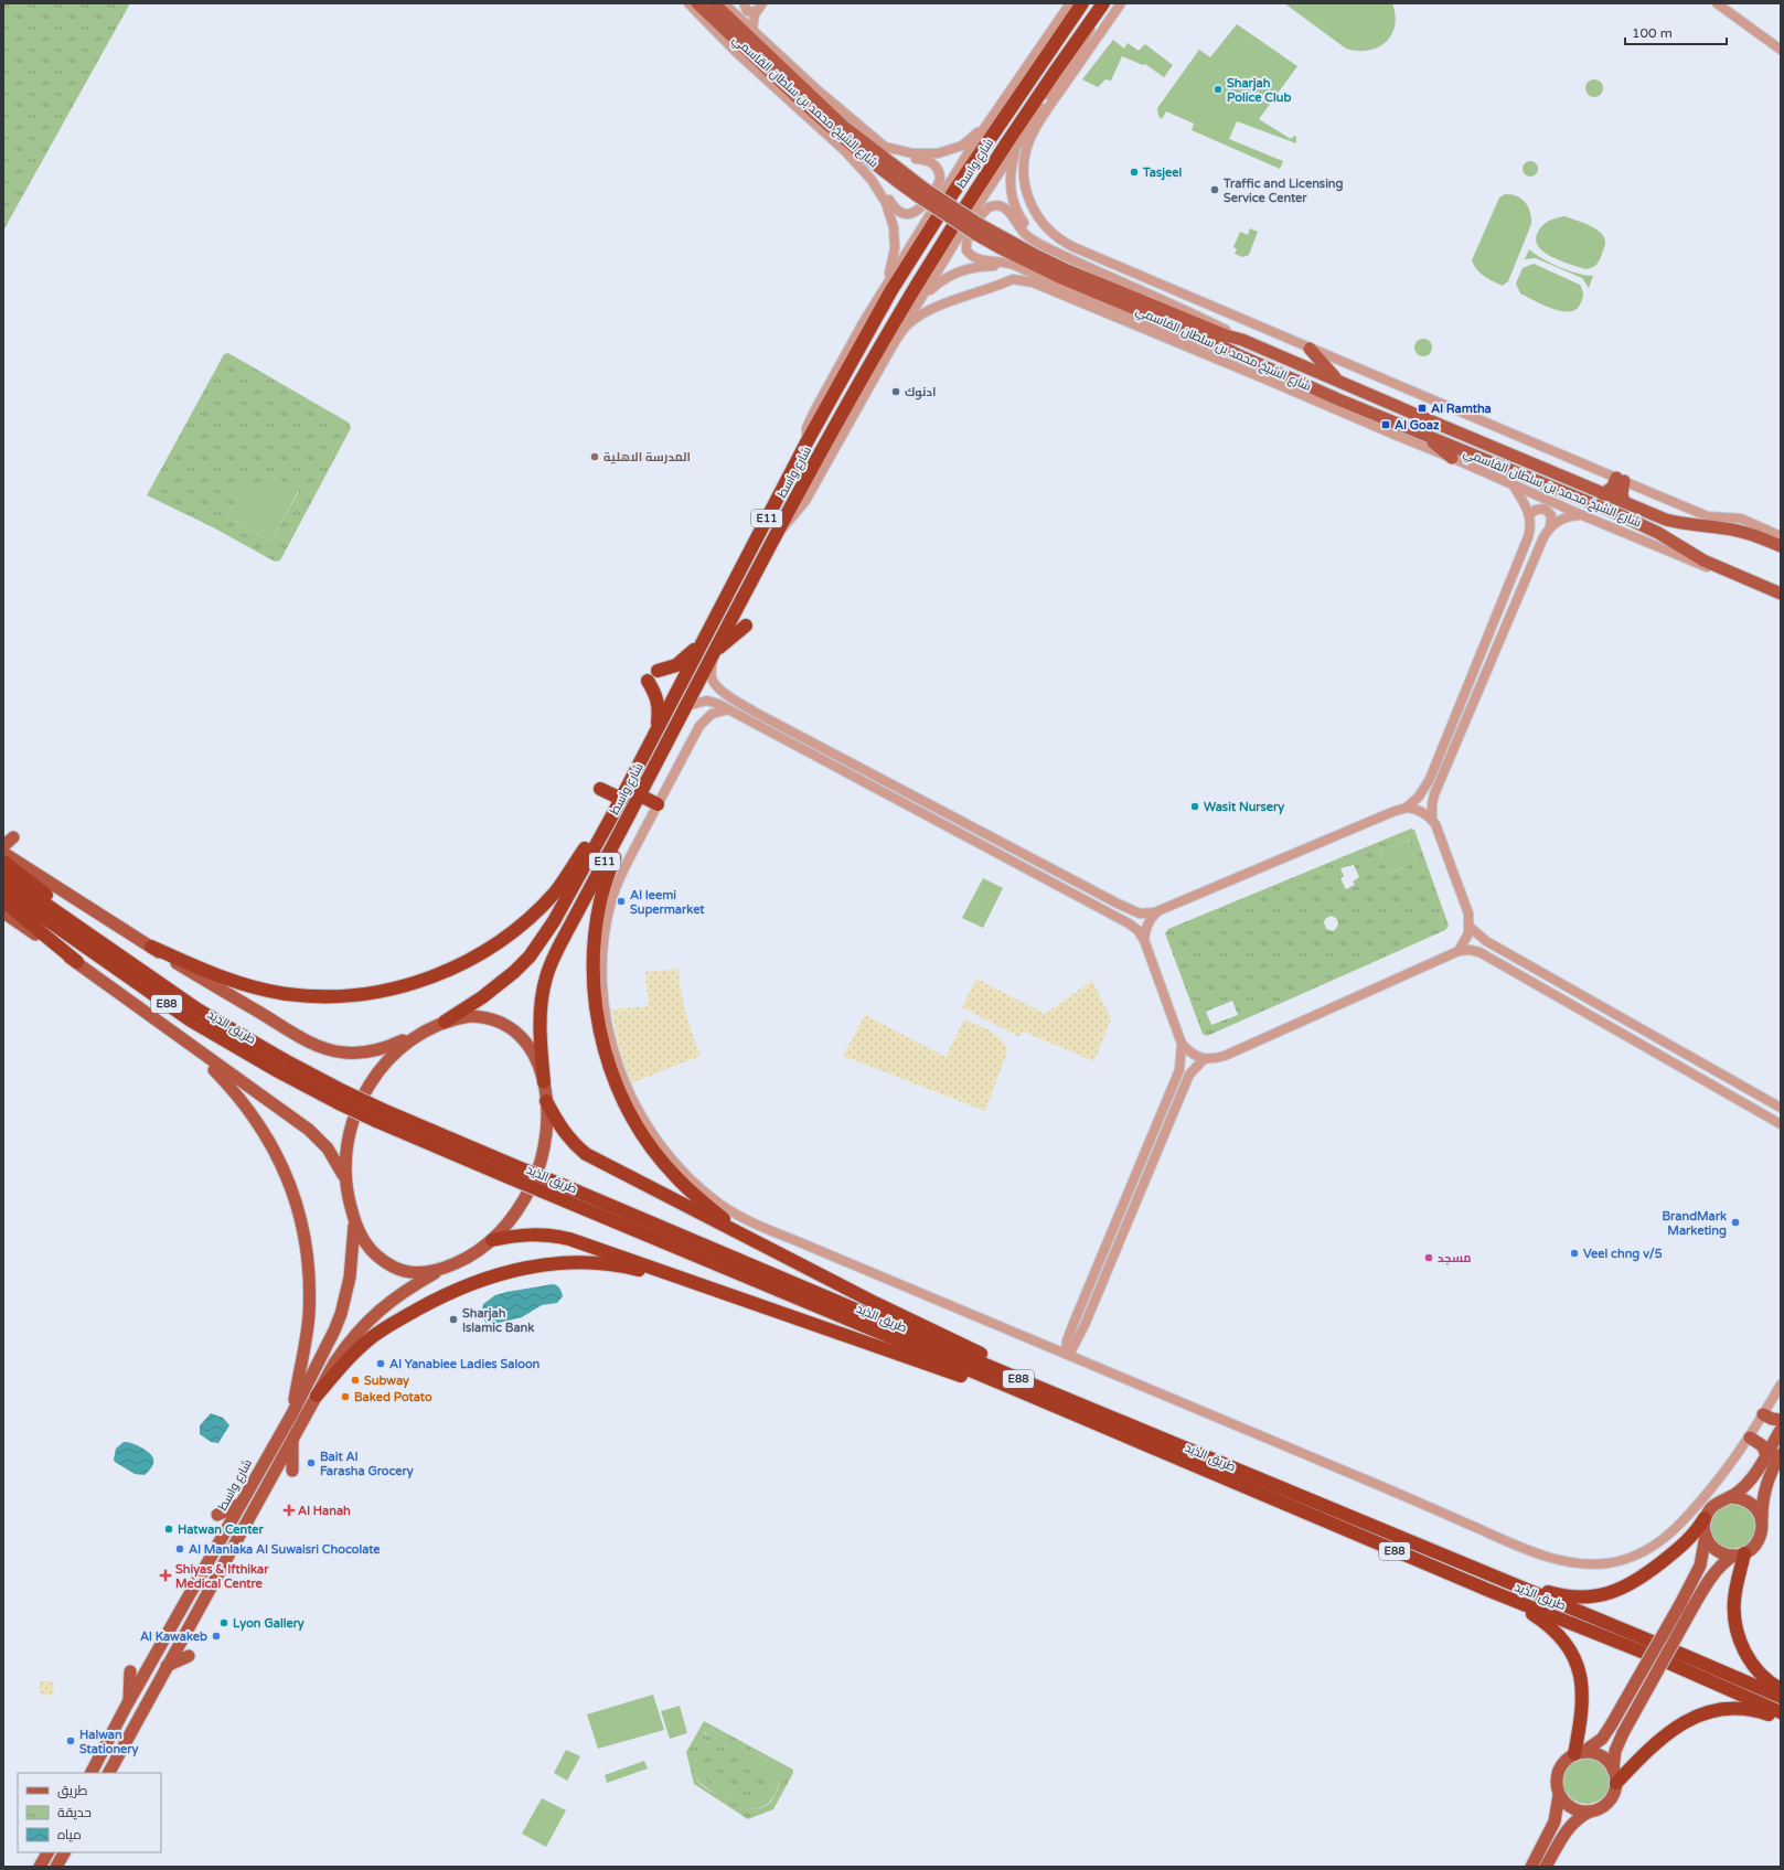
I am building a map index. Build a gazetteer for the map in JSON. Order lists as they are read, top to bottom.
{
  "streets": {
    "highway": [
      "شارع واسط",
      "E11",
      "E88",
      "طريق الذيد"
    ],
    "main road": ["شارع الشيخ محمد بن سلطان القاسمي"]
  },
  "places": {
    "other": [
      "Sharjah Police Club",
      "Tasjeel",
      "Traffic and Licensing Service Center",
      "ادنوك",
      "المدرسة الاهلية",
      "Wasit Nursery",
      "Al Ieemi Supermarket",
      "BrandMark Marketing",
      "Veel chng v/5",
      "مسجد",
      "Sharjah Islamic Bank",
      "Al Yanabiee Ladies Saloon",
      "Subway",
      "Baked Potato",
      "Bait Al Farasha Grocery",
      "Hatwan Center",
      "Al Manlaka Al Suwaisri Chocolate",
      "Lyon Gallery",
      "Al Kawakeb",
      "Halwan Stationery"
    ],
    "transit": ["Al Ramtha", "Al Goaz"],
    "health": ["Al Hanah", "Shiyas & Ifthikar Medical Centre"]
  },
  "legend": ["طريق", "حديقة", "مياه"],
  "scale_bar": "100 m"
}
